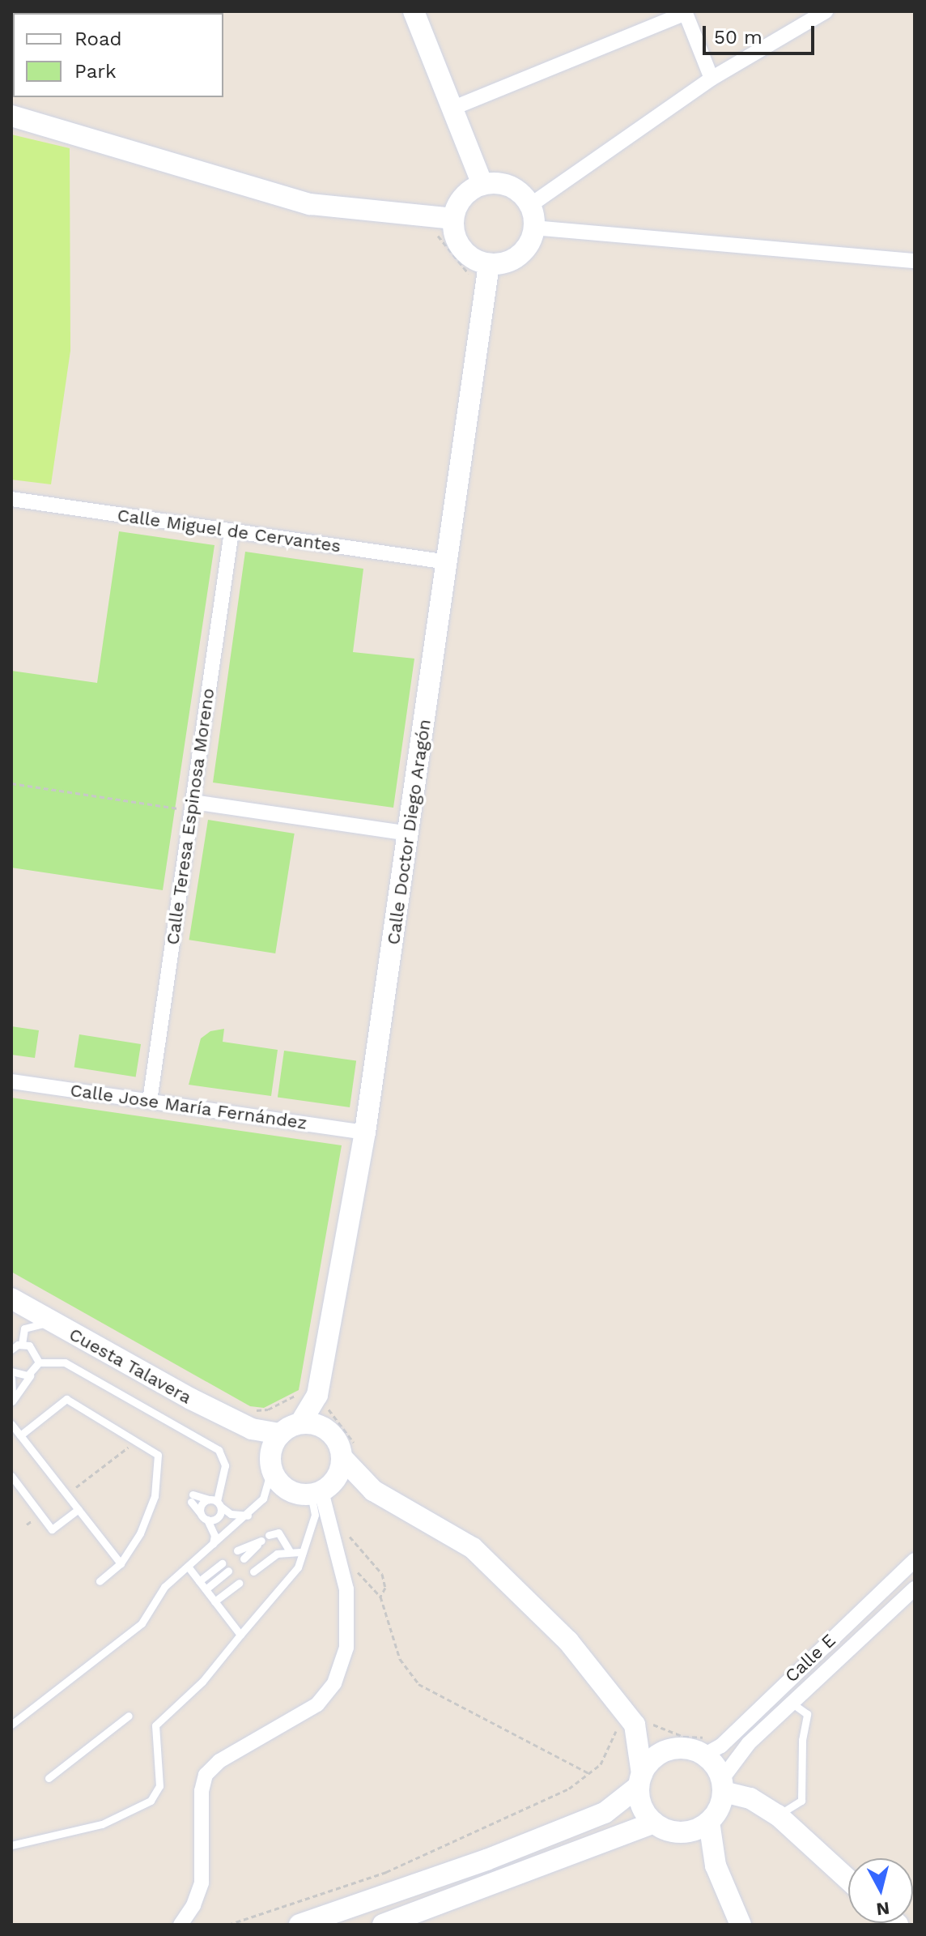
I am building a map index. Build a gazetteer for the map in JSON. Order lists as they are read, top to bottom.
{
  "streets": {
    "street": [
      "Calle Miguel de Cervantes",
      "Calle Teresa Espinosa Moreno",
      "Calle Doctor Diego Aragón",
      "Calle Jose María Fernández",
      "Cuesta Talavera",
      "Calle E"
    ]
  },
  "crossings": [
    ["Calle Miguel de Cervantes", "Calle Teresa Espinosa Moreno"],
    ["Calle Miguel de Cervantes", "Calle Doctor Diego Aragón"],
    ["Calle Teresa Espinosa Moreno", "Calle Jose María Fernández"],
    ["Calle Doctor Diego Aragón", "Calle Jose María Fernández"],
    ["Calle Doctor Diego Aragón", "Cuesta Talavera"]
  ],
  "legend": ["Road", "Park"],
  "scale_bar": "50 m",
  "north": "bottom"
}
